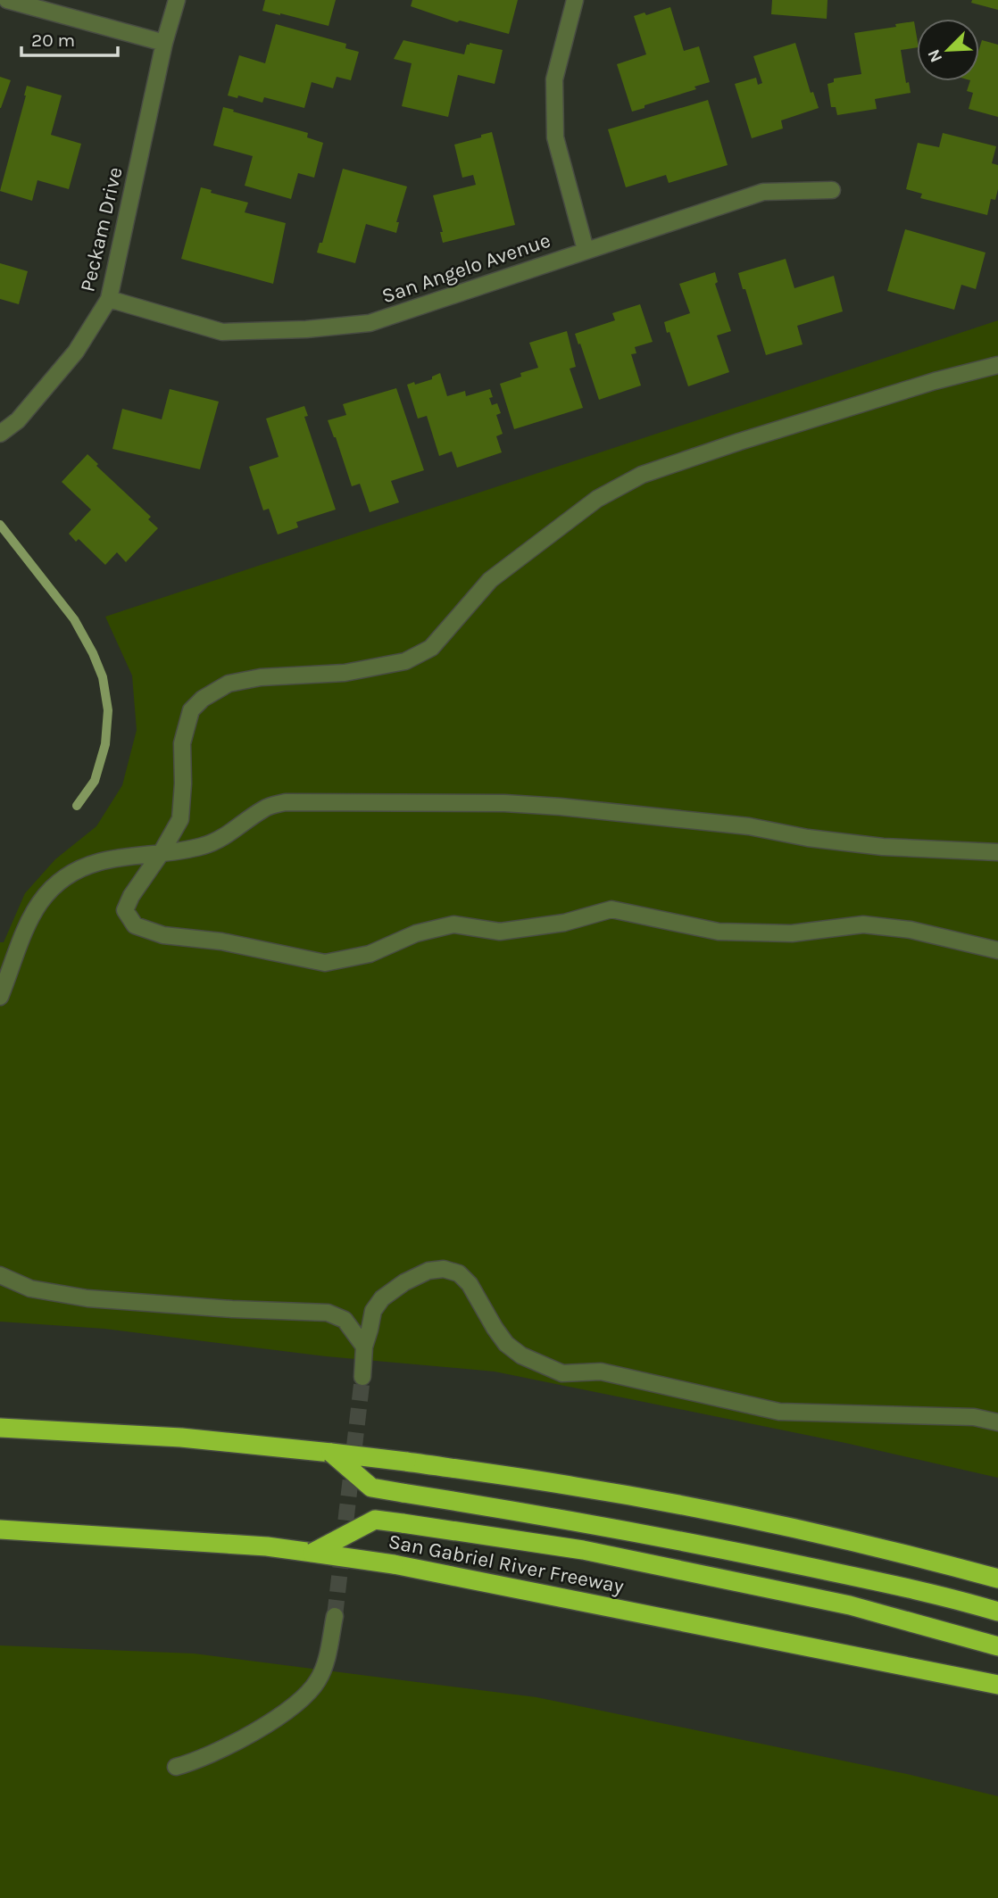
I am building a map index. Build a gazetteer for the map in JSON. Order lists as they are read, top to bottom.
{
  "streets": {
    "highway": ["San Gabriel River Freeway"],
    "street": ["Peckam Drive", "San Angelo Avenue"]
  },
  "crossings": [
    ["Peckam Drive", "San Angelo Avenue"]
  ],
  "scale_bar": "20 m",
  "north": "bottom left"
}
